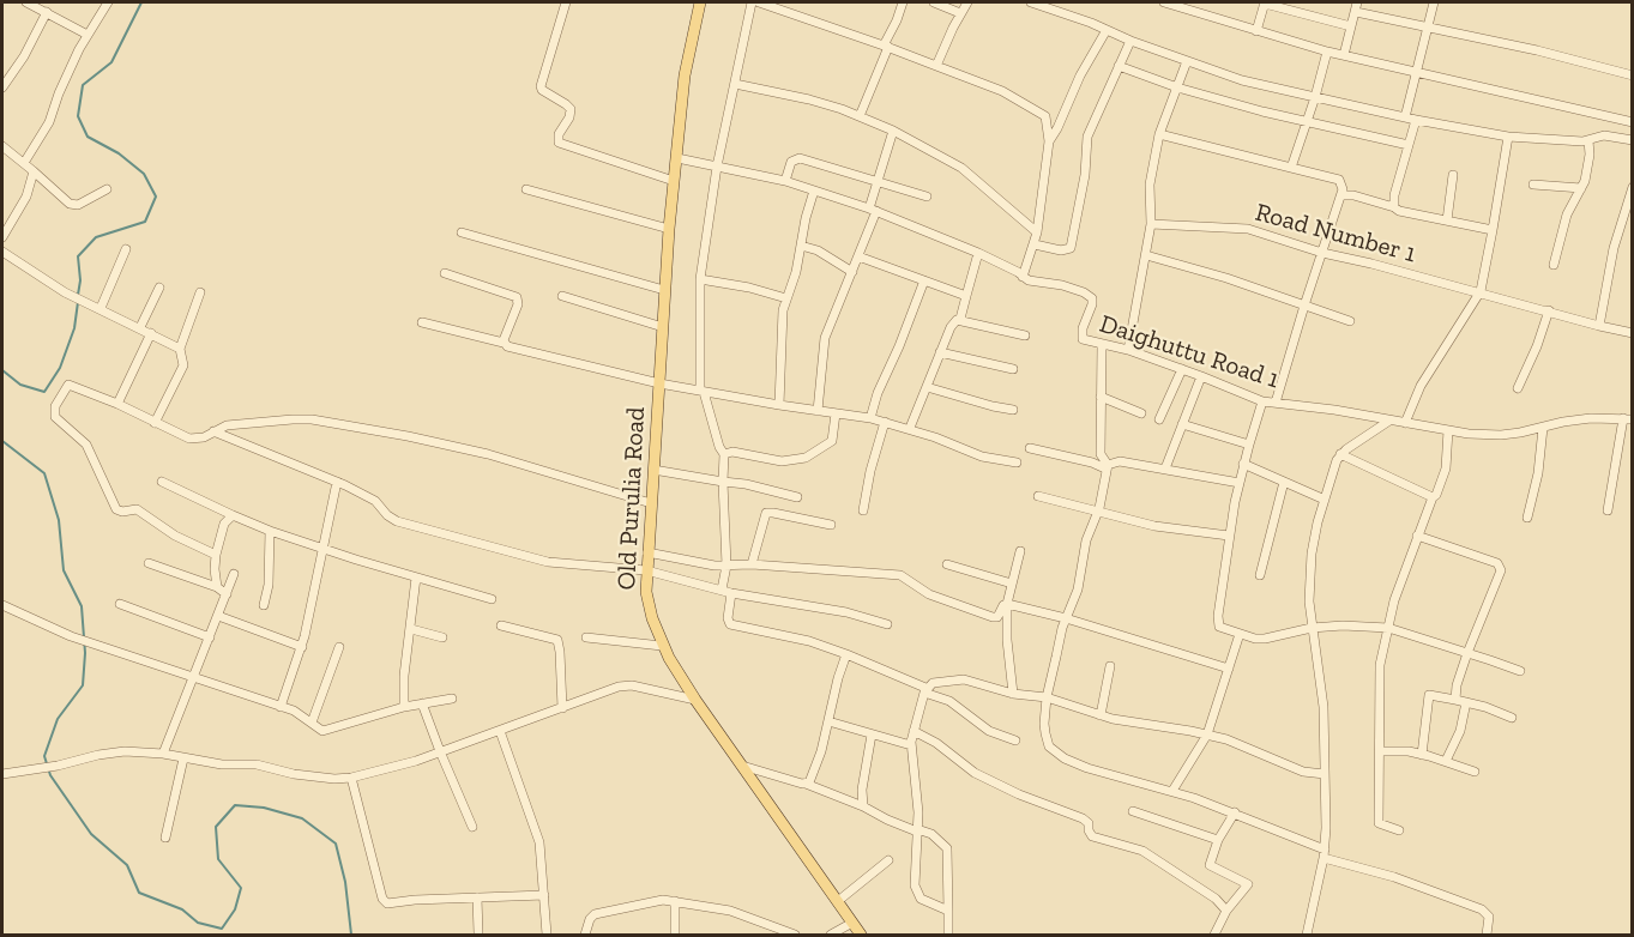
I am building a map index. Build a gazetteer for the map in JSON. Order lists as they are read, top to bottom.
{
  "streets": {
    "main road": ["Old Purulia Road"],
    "street": ["Road Number 1", "Daighuttu Road 1"]
  },
  "crossings": [
    ["Daighuttu Road 1", "Old Purulia Road"]
  ]
}
